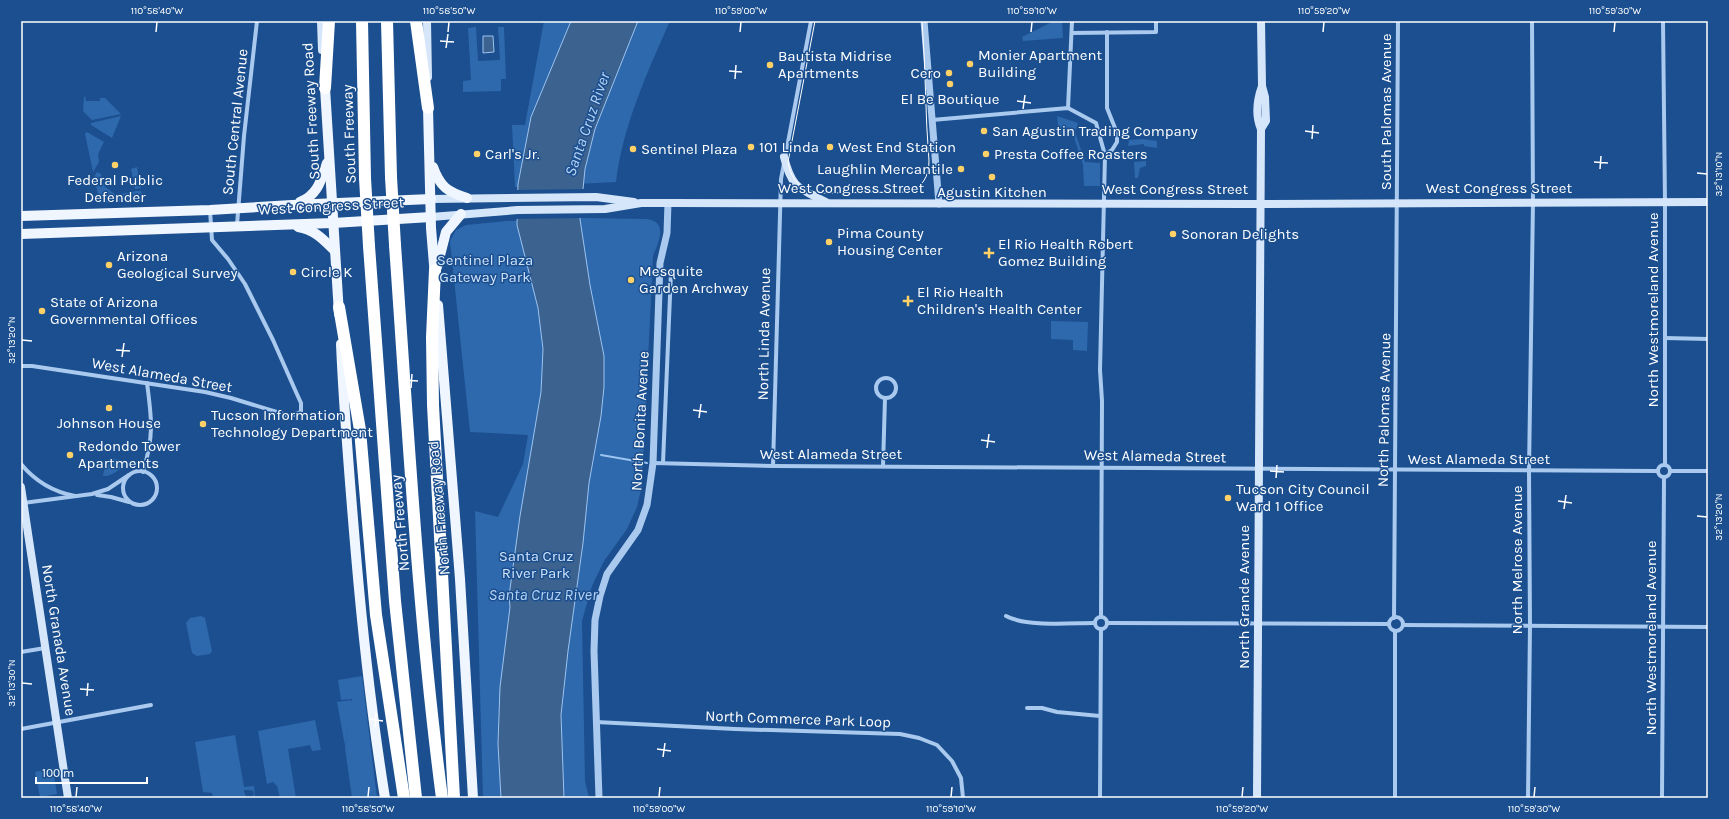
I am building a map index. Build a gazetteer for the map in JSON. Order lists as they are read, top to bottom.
{
  "streets": {
    "highway": ["South Freeway", "North Freeway"],
    "main road": [
      "South Freeway Road",
      "West Congress Street",
      "North Freeway Road",
      "North Grande Avenue",
      "North Granada Avenue"
    ],
    "street": [
      "South Palomas Avenue",
      "South Central Avenue",
      "North Westmoreland Avenue",
      "North Linda Avenue",
      "West Alameda Street",
      "North Palomas Avenue",
      "North Bonita Avenue",
      "North Melrose Avenue",
      "North Commerce Park Loop"
    ]
  },
  "crossings": [
    ["South Freeway Road", "West Congress Street"],
    ["South Palomas Avenue", "West Congress Street"],
    ["South Palomas Avenue", "North Palomas Avenue"],
    ["South Central Avenue", "West Congress Street"],
    ["South Freeway", "North Freeway"],
    ["West Congress Street", "North Westmoreland Avenue"],
    ["West Congress Street", "North Linda Avenue"],
    ["West Congress Street", "West Alameda Street"],
    ["West Congress Street", "North Palomas Avenue"],
    ["West Congress Street", "North Bonita Avenue"],
    ["West Congress Street", "North Freeway Road"],
    ["West Congress Street", "North Melrose Avenue"],
    ["West Congress Street", "North Grande Avenue"],
    ["North Westmoreland Avenue", "West Alameda Street"],
    ["North Linda Avenue", "West Alameda Street"],
    ["West Alameda Street", "North Palomas Avenue"],
    ["West Alameda Street", "North Bonita Avenue"],
    ["West Alameda Street", "North Melrose Avenue"],
    ["West Alameda Street", "North Grande Avenue"],
    ["North Bonita Avenue", "North Commerce Park Loop"]
  ],
  "water": ["Santa Cruz River"],
  "parks": ["Sentinel Plaza Gateway Park", "Santa Cruz River Park"],
  "places": {
    "other": [
      "Monier Apartment Building",
      "Bautista Midrise Apartments",
      "Cero",
      "El Be Boutique",
      "San Agustin Trading Company",
      "101 Linda",
      "West End Station",
      "Sentinel Plaza",
      "Carl's Jr.",
      "Presta Coffee Roasters",
      "Federal Public Defender",
      "Laughlin Mercantile",
      "Agustin Kitchen",
      "Sonoran Delights",
      "Pima County Housing Center",
      "Arizona Geological Survey",
      "Circle K",
      "Mesquite Garden Archway",
      "State of Arizona Governmental Offices",
      "Johnson House",
      "Tucson Information Technology Department",
      "Redondo Tower Apartments",
      "Tucson City Council Ward 1 Office"
    ],
    "health": ["El Rio Health Robert Gomez Building", "El Rio Health Children's Health Center"]
  },
  "scale_bar": "100 m",
  "coordinates": [
    "110°58'40\"W",
    "110°58'50\"W",
    "110°59'00\"W",
    "110°59'10\"W",
    "110°59'20\"W",
    "110°59'30\"W",
    "32°13'10\"N",
    "32°13'20\"N",
    "32°13'30\"N"
  ]
}
